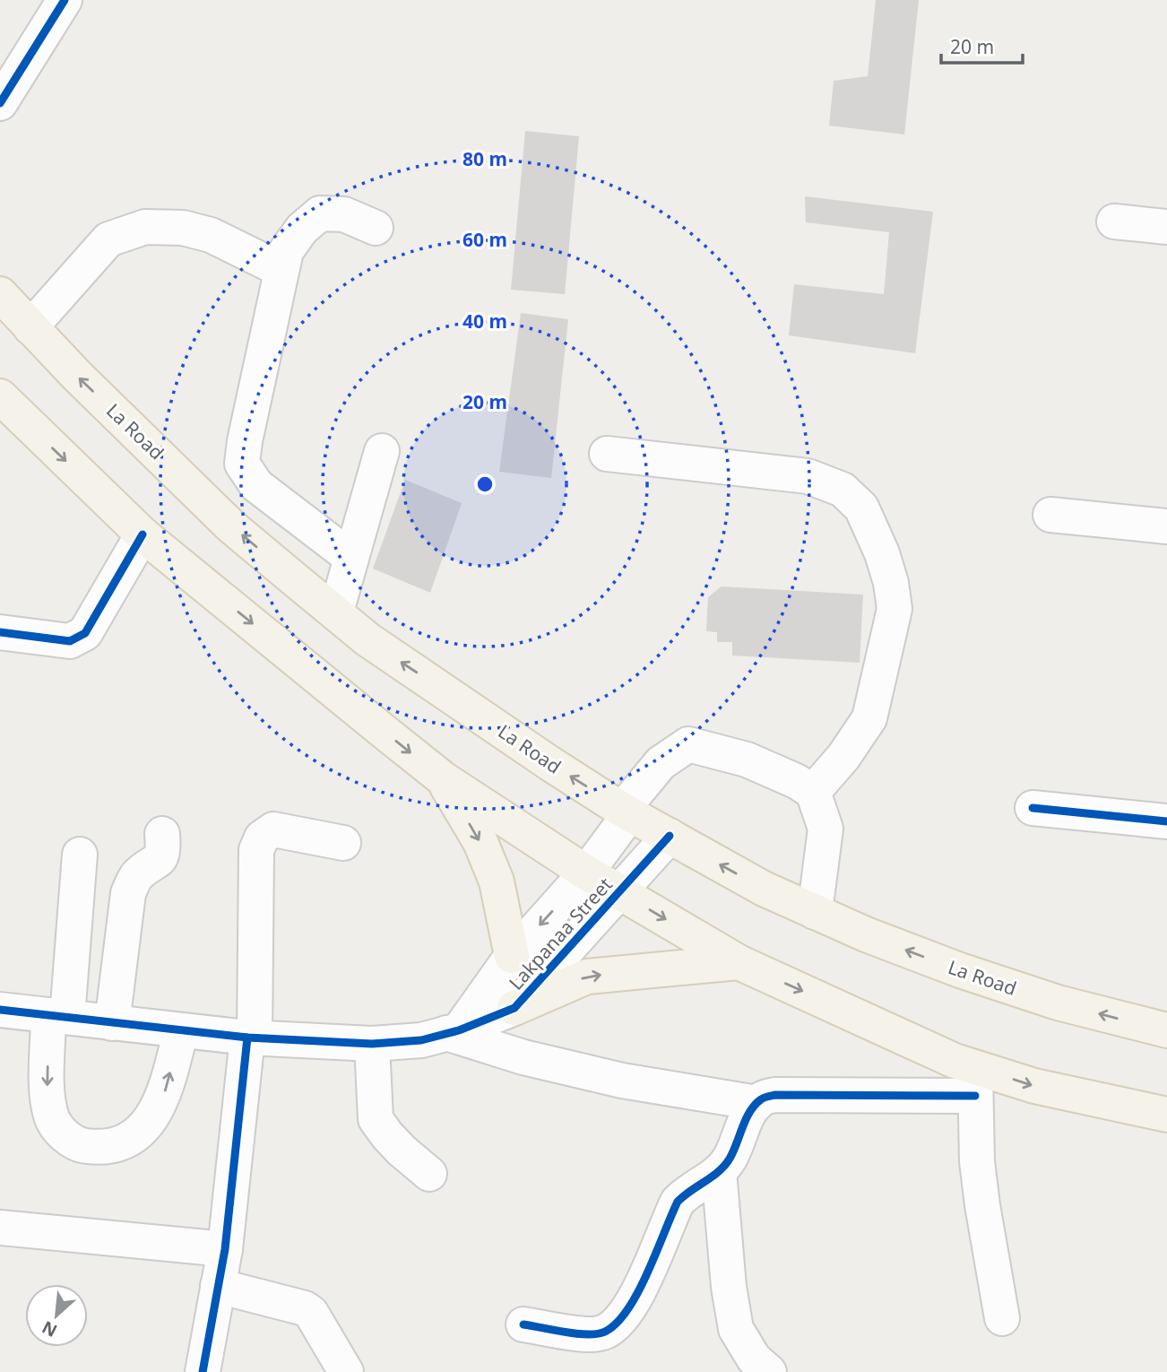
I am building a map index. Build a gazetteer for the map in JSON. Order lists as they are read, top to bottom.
{
  "streets": {
    "main road": ["La Road"],
    "street": ["Lakpanaa Street"]
  },
  "crossings": [
    ["La Road", "Lakpanaa Street"]
  ],
  "scale_bar": "20 m",
  "north": "bottom left",
  "rings": [
    "80 m",
    "60 m",
    "40 m",
    "20 m"
  ]
}
